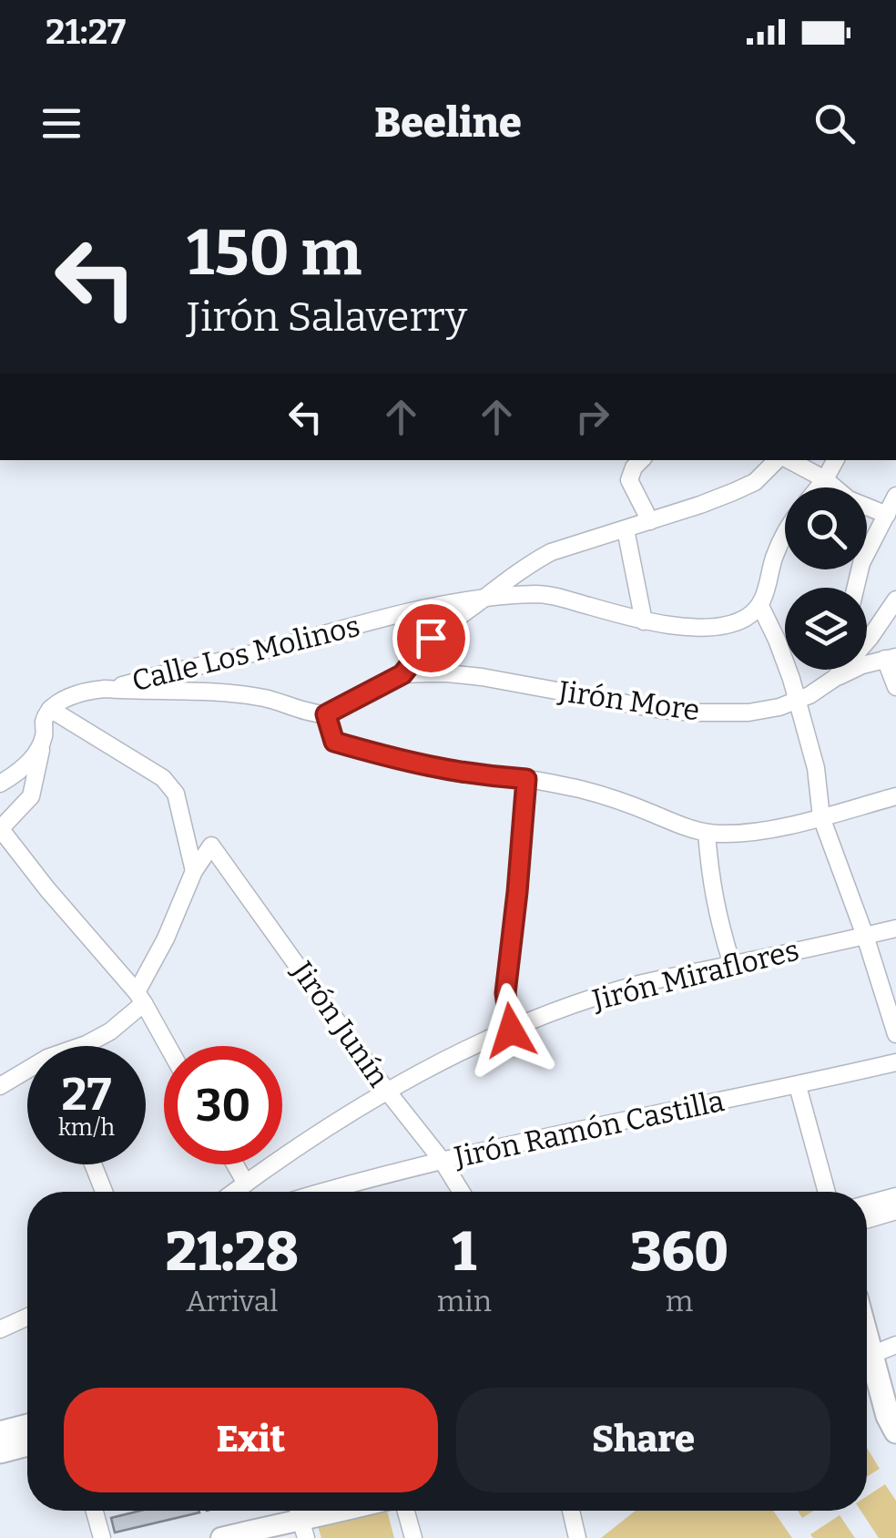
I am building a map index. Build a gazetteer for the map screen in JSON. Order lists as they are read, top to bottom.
{
  "streets": {
    "street": [
      "Calle Los Molinos",
      "Jirón More",
      "Jirón Miraflores",
      "Jirón Junín",
      "Jirón Ramón Castilla"
    ]
  },
  "crossings": [
    ["Jirón Miraflores", "Jirón Junín"],
    ["Jirón Junín", "Jirón Ramón Castilla"]
  ],
  "page": {
    "status": "21:27",
    "header": "Beeline",
    "turn": ["150 m", "Jirón Salaverry"],
    "speed": "27 km/h",
    "limit": "30",
    "eta": [
      "21:28",
      "Arrival",
      "1",
      "min",
      "360",
      "m"
    ],
    "buttons": ["Exit", "Share"]
  }
}
